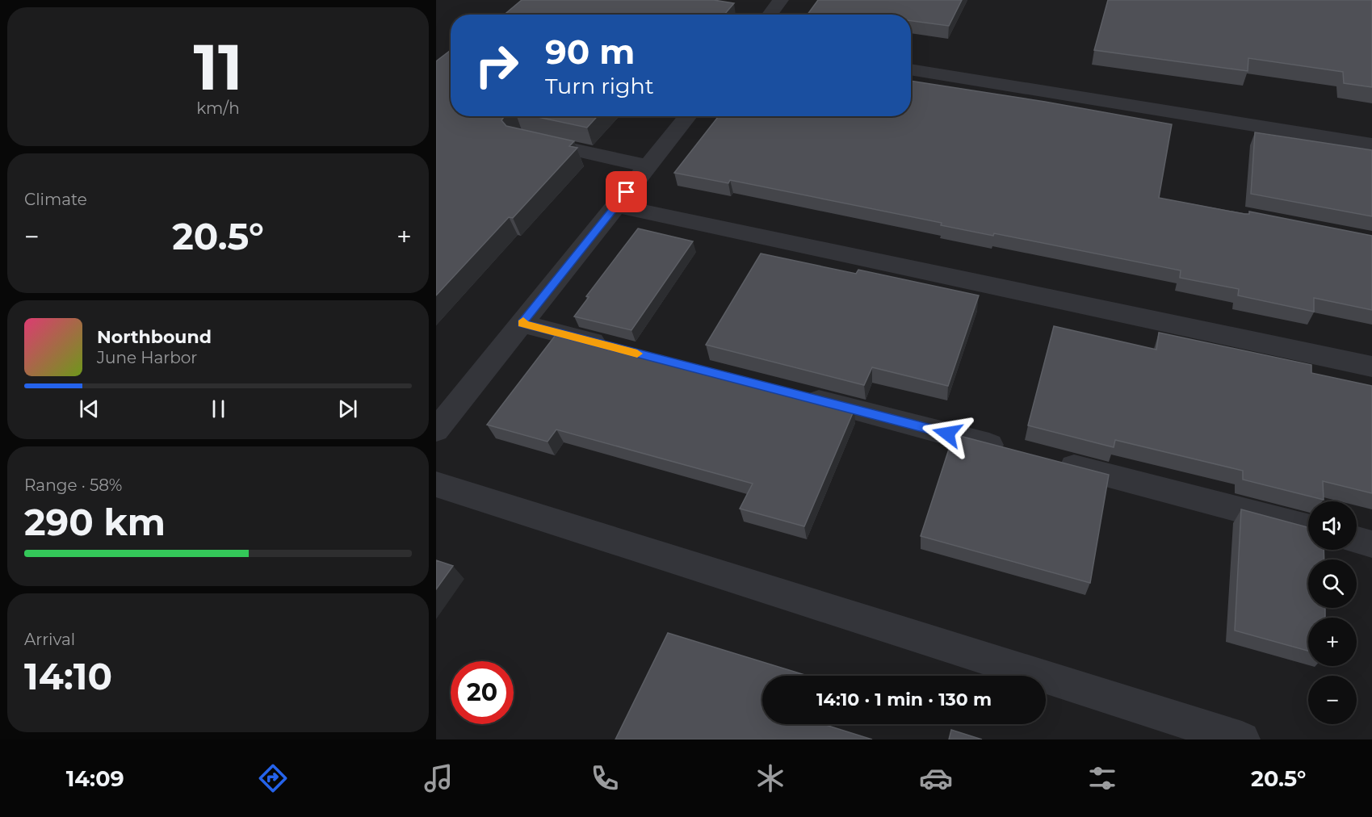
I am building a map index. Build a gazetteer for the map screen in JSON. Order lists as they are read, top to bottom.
{
  "page": {
    "tile": [
      ["11", "km/h"],
      "Climate",
      ["Range · 58%", "290 km"],
      ["Arrival", "14:10"]
    ],
    "turn": ["90 m", "Turn right"],
    "heat": ["−", "20.5°", "+"],
    "song": ["Northbound", "June Harbor"],
    "map_buttons": ["+", "−"],
    "limit": "20",
    "trip": "14:10 · 1 min · 130 m",
    "tabs": ["14:09", "20.5°"]
  }
}
